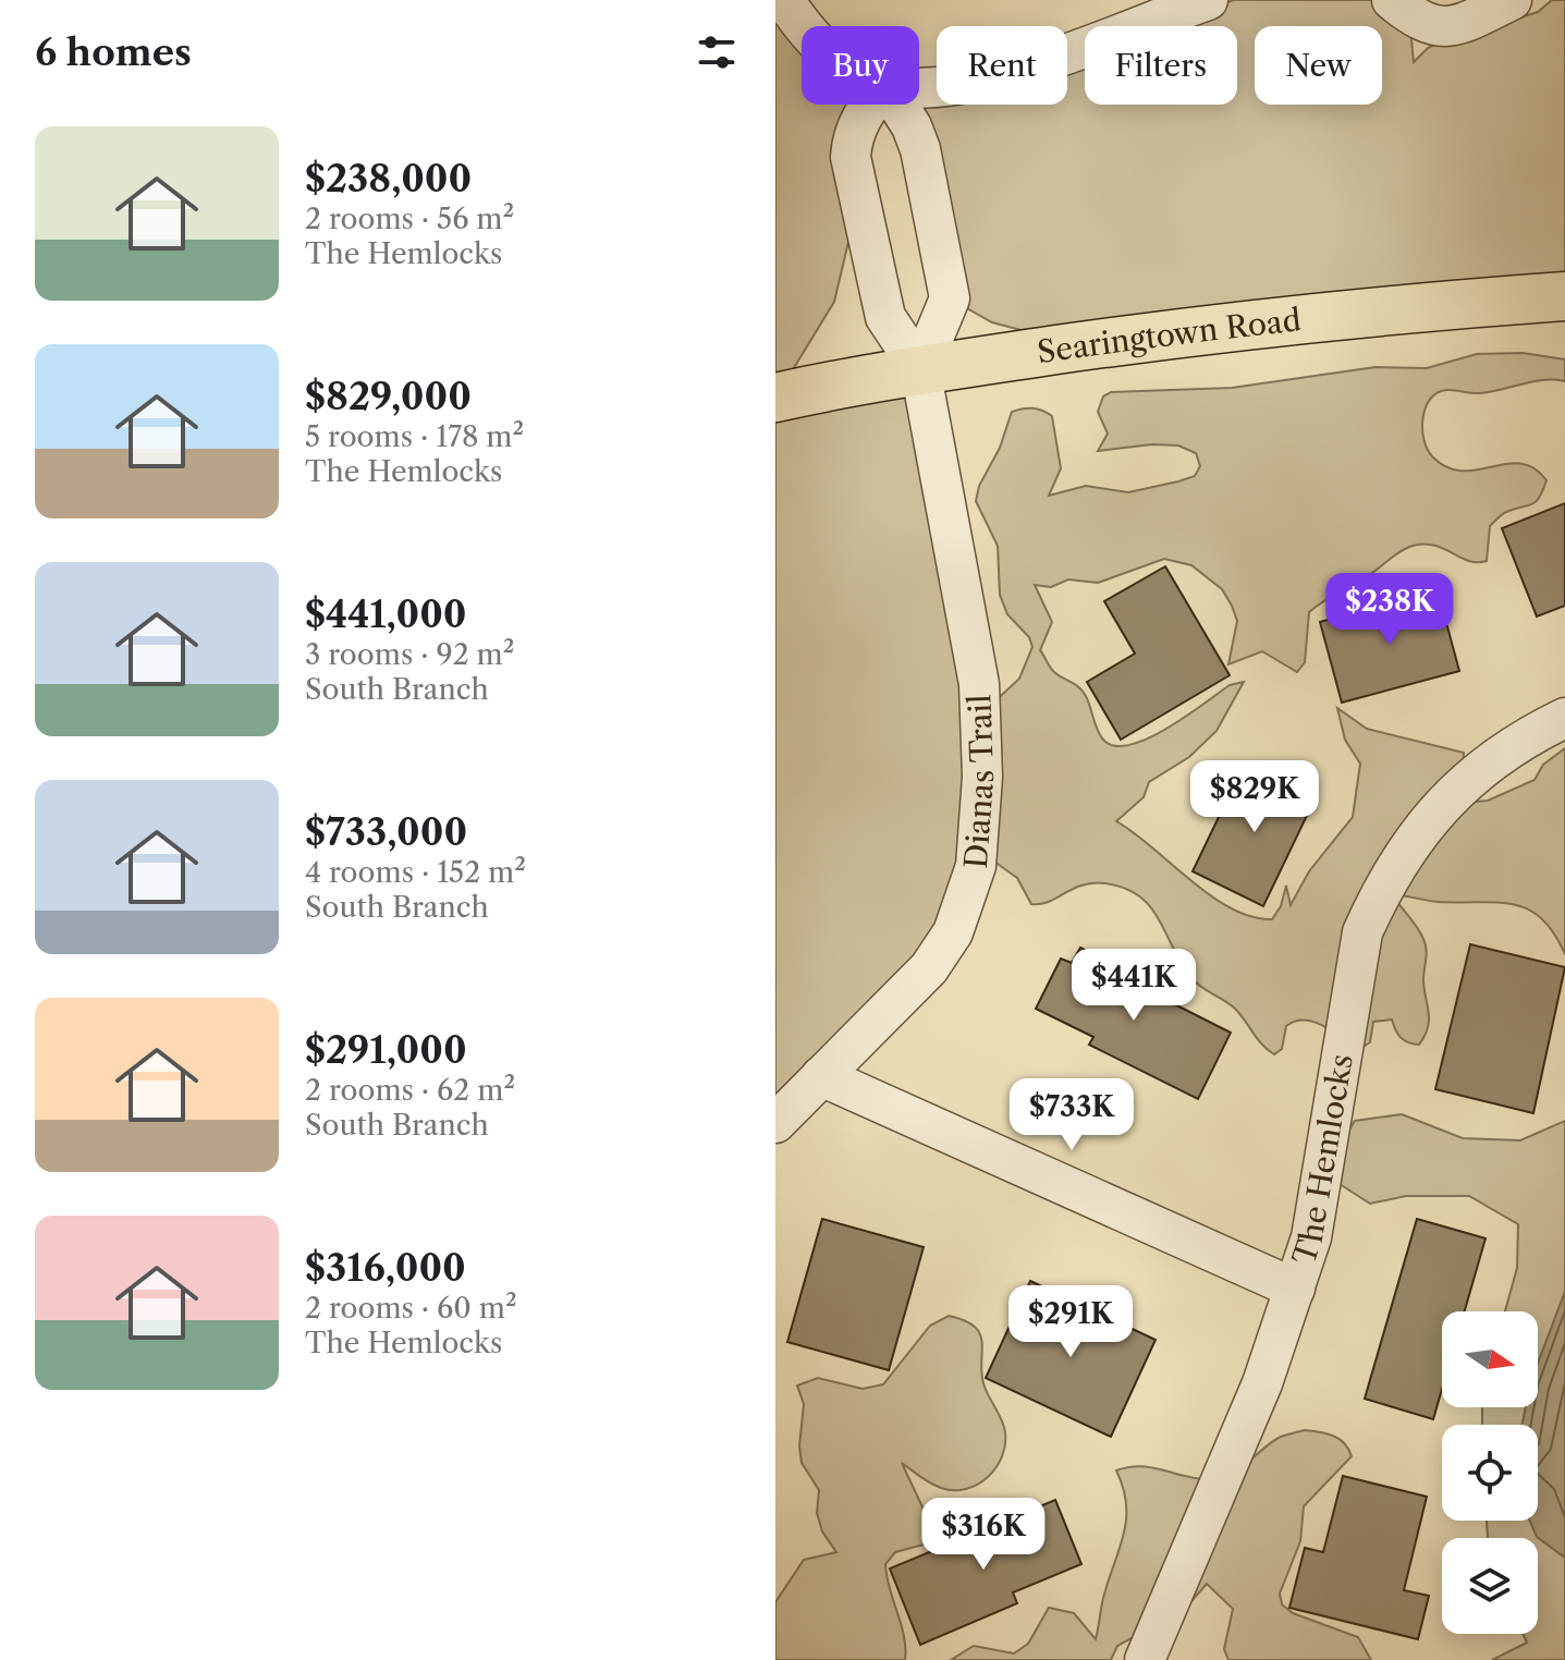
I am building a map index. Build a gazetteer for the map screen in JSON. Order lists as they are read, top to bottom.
{
  "streets": {
    "main road": ["Searingtown Road"],
    "street": ["Dianas Trail", "The Hemlocks"]
  },
  "crossings": [
    ["Searingtown Road", "Dianas Trail"]
  ],
  "north": "right",
  "page": {
    "heading": "6 homes",
    "chip": [
      "Buy",
      "Rent",
      "Filters",
      "New"
    ],
    "list": [
      {
        "name": "$238,000",
        "note": "2 rooms · 56 m² · The Hemlocks"
      },
      {
        "name": "$829,000",
        "note": "5 rooms · 178 m² · The Hemlocks"
      },
      {
        "name": "$441,000",
        "note": "3 rooms · 92 m² · South Branch"
      },
      {
        "name": "$733,000",
        "note": "4 rooms · 152 m² · South Branch"
      },
      {
        "name": "$291,000",
        "note": "2 rooms · 62 m² · South Branch"
      },
      {
        "name": "$316,000",
        "note": "2 rooms · 60 m² · The Hemlocks"
      }
    ],
    "price": [
      "$238K",
      "$829K",
      "$441K",
      "$733K",
      "$291K",
      "$316K"
    ]
  }
}
